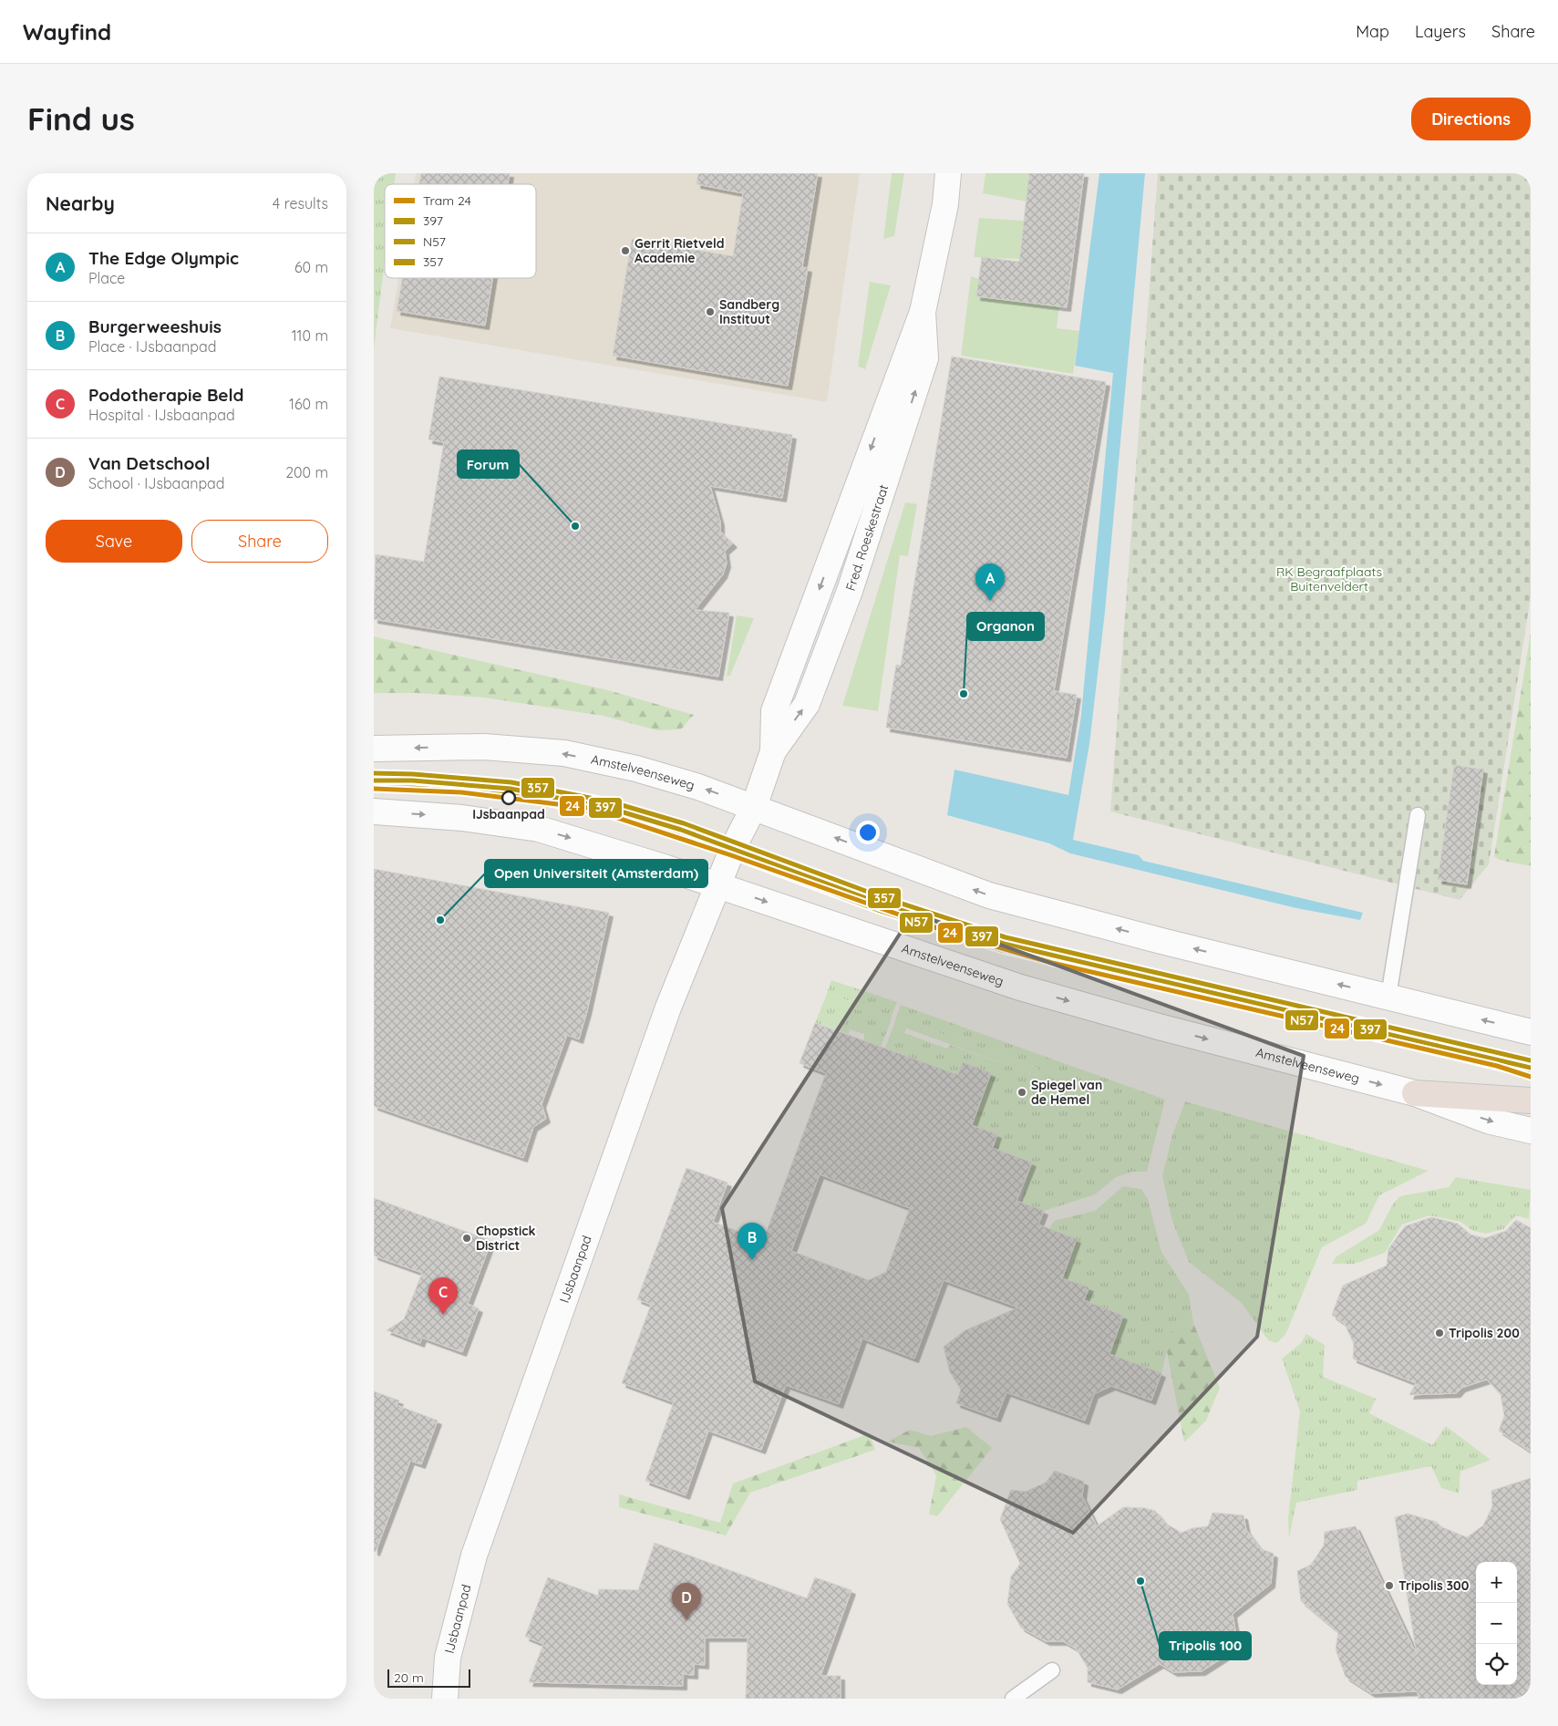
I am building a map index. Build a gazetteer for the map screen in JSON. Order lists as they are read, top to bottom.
{
  "streets": {
    "main road": ["Fred. Roeskestraat", "Amstelveenseweg", "IJsbaanpad"]
  },
  "crossings": [
    ["Fred. Roeskestraat", "Amstelveenseweg"],
    ["Fred. Roeskestraat", "IJsbaanpad"],
    ["Amstelveenseweg", "IJsbaanpad"]
  ],
  "parks": ["RK Begraafplaats Buitenveldert"],
  "places": [
    "Gerrit Rietveld Academie",
    "Sandberg Instituut",
    "Forum",
    "Organon",
    "IJsbaanpad",
    "Open Universiteit (Amsterdam)",
    "Spiegel van de Hemel",
    "Chopstick District",
    "Tripolis 200",
    "Tripolis 100",
    "Tripolis 300"
  ],
  "lines": [
    "transit line 357",
    "transit line 397",
    "transit line N57",
    "tram line 24"
  ],
  "legend": [
    "Tram 24",
    "397",
    "N57",
    "357"
  ],
  "scale_bar": "20 m",
  "page": {
    "header": "Wayfind",
    "nav": ["Map", "Layers", "Share"],
    "buttons": [
      "Directions",
      ["Save", "Share"]
    ],
    "title": "Find us",
    "heading": ["Nearby", "4 results"],
    "list": [
      {
        "mark": "A",
        "name": "The Edge Olympic",
        "note": "Place",
        "value": "60 m"
      },
      {
        "mark": "B",
        "name": "Burgerweeshuis",
        "note": "Place · IJsbaanpad",
        "value": "110 m"
      },
      {
        "mark": "C",
        "name": "Podotherapie Beld",
        "note": "Hospital · IJsbaanpad",
        "value": "160 m"
      },
      {
        "mark": "D",
        "name": "Van Detschool",
        "note": "School · IJsbaanpad",
        "value": "200 m"
      }
    ],
    "pins": [
      "A",
      "B",
      "C",
      "D"
    ],
    "map_buttons": ["+", "−"],
    "scale": "20 m"
  }
}
